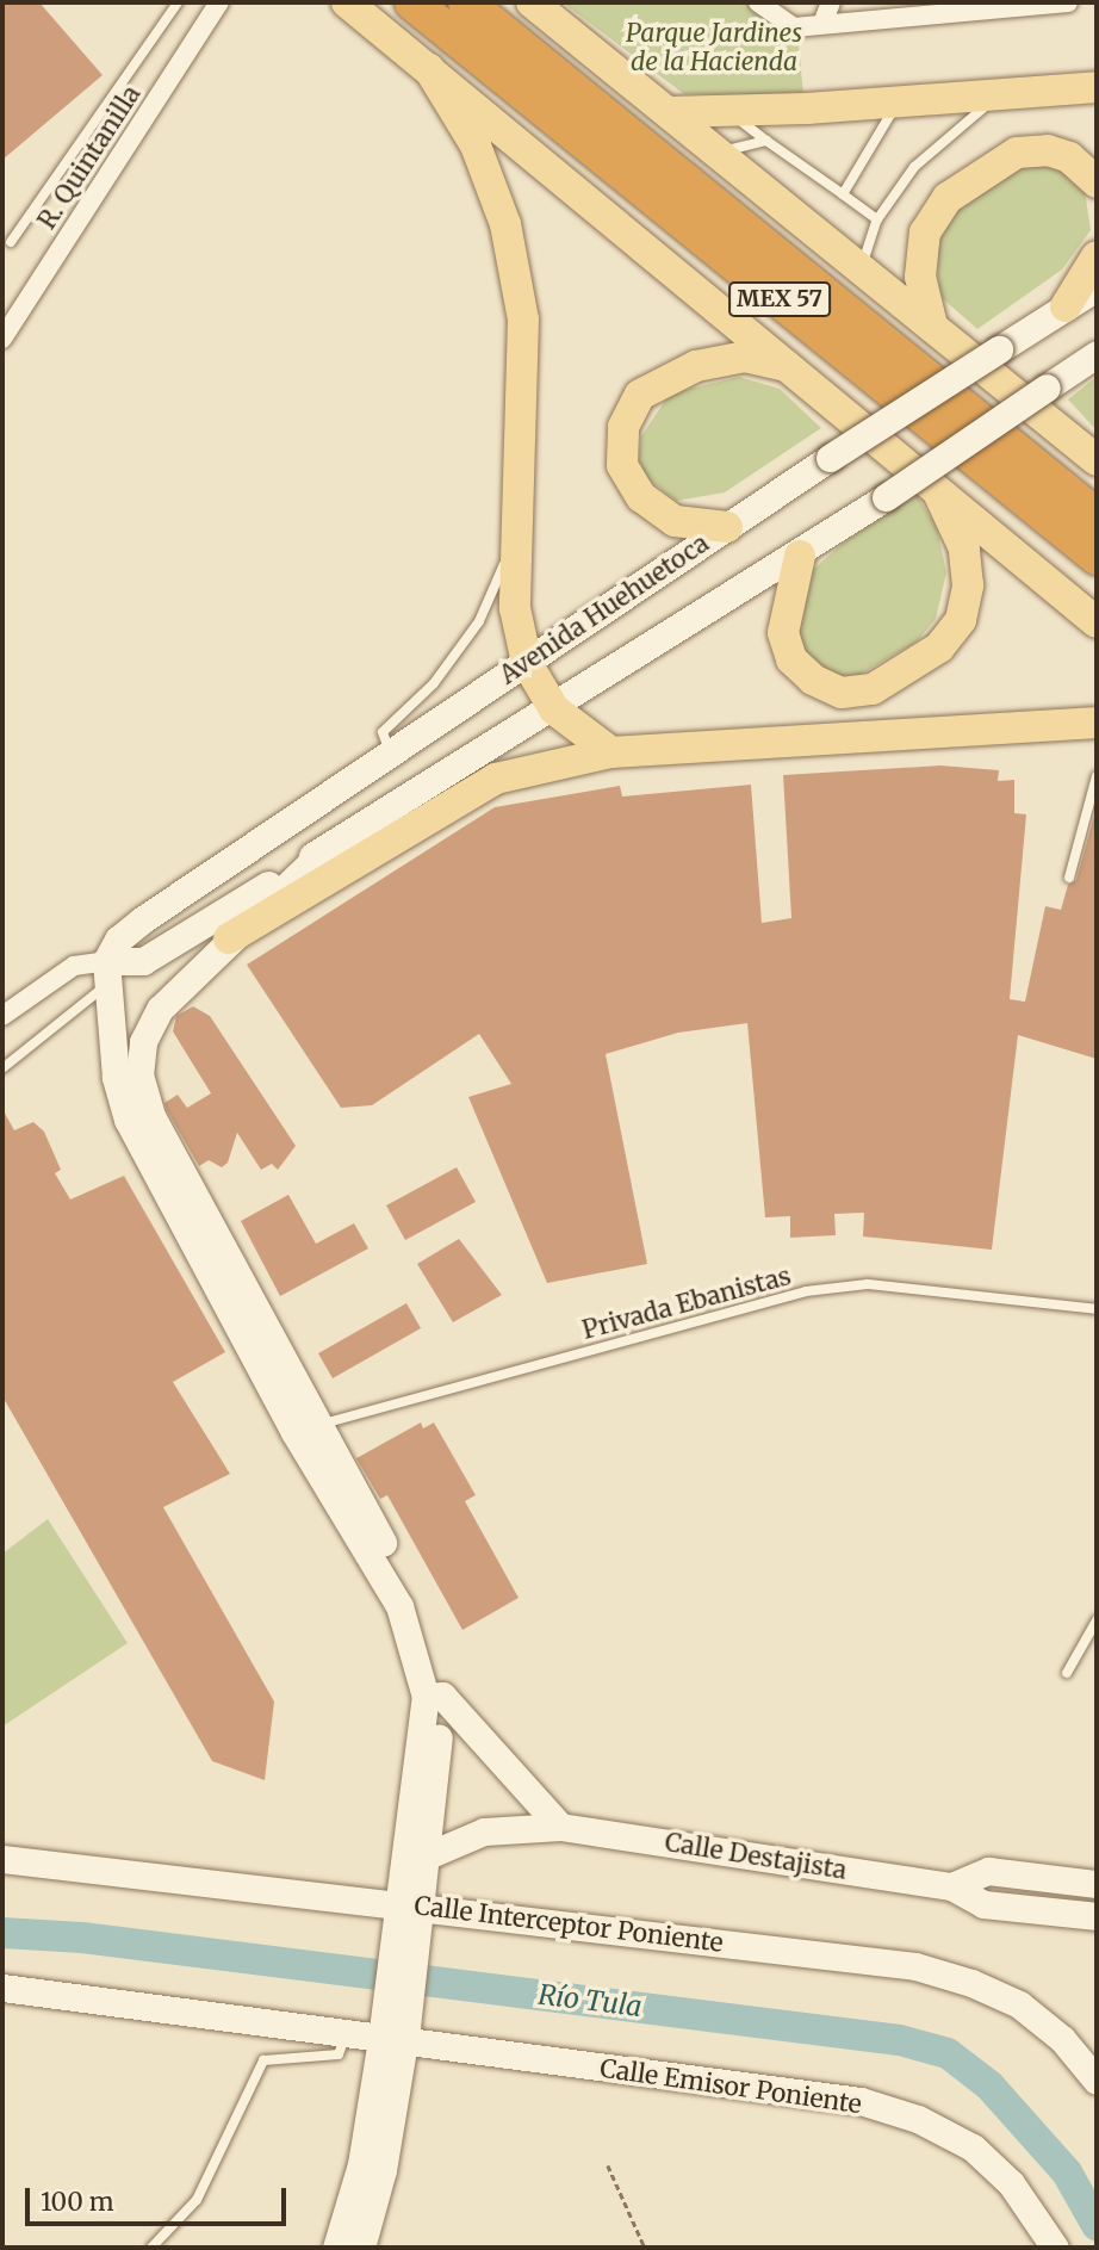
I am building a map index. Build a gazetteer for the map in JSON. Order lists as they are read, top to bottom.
{
  "streets": {
    "highway": ["MEX 57"],
    "main road": [
      "Avenida Huehuetoca",
      "Calle Destajista",
      "Calle Interceptor Poniente",
      "Calle Emisor Poniente"
    ],
    "street": ["R. Quintanilla"],
    "lane": ["Privada Ebanistas"]
  },
  "water": ["Río Tula"],
  "parks": ["Parque Jardines de la Hacienda"],
  "scale_bar": "100 m"
}
